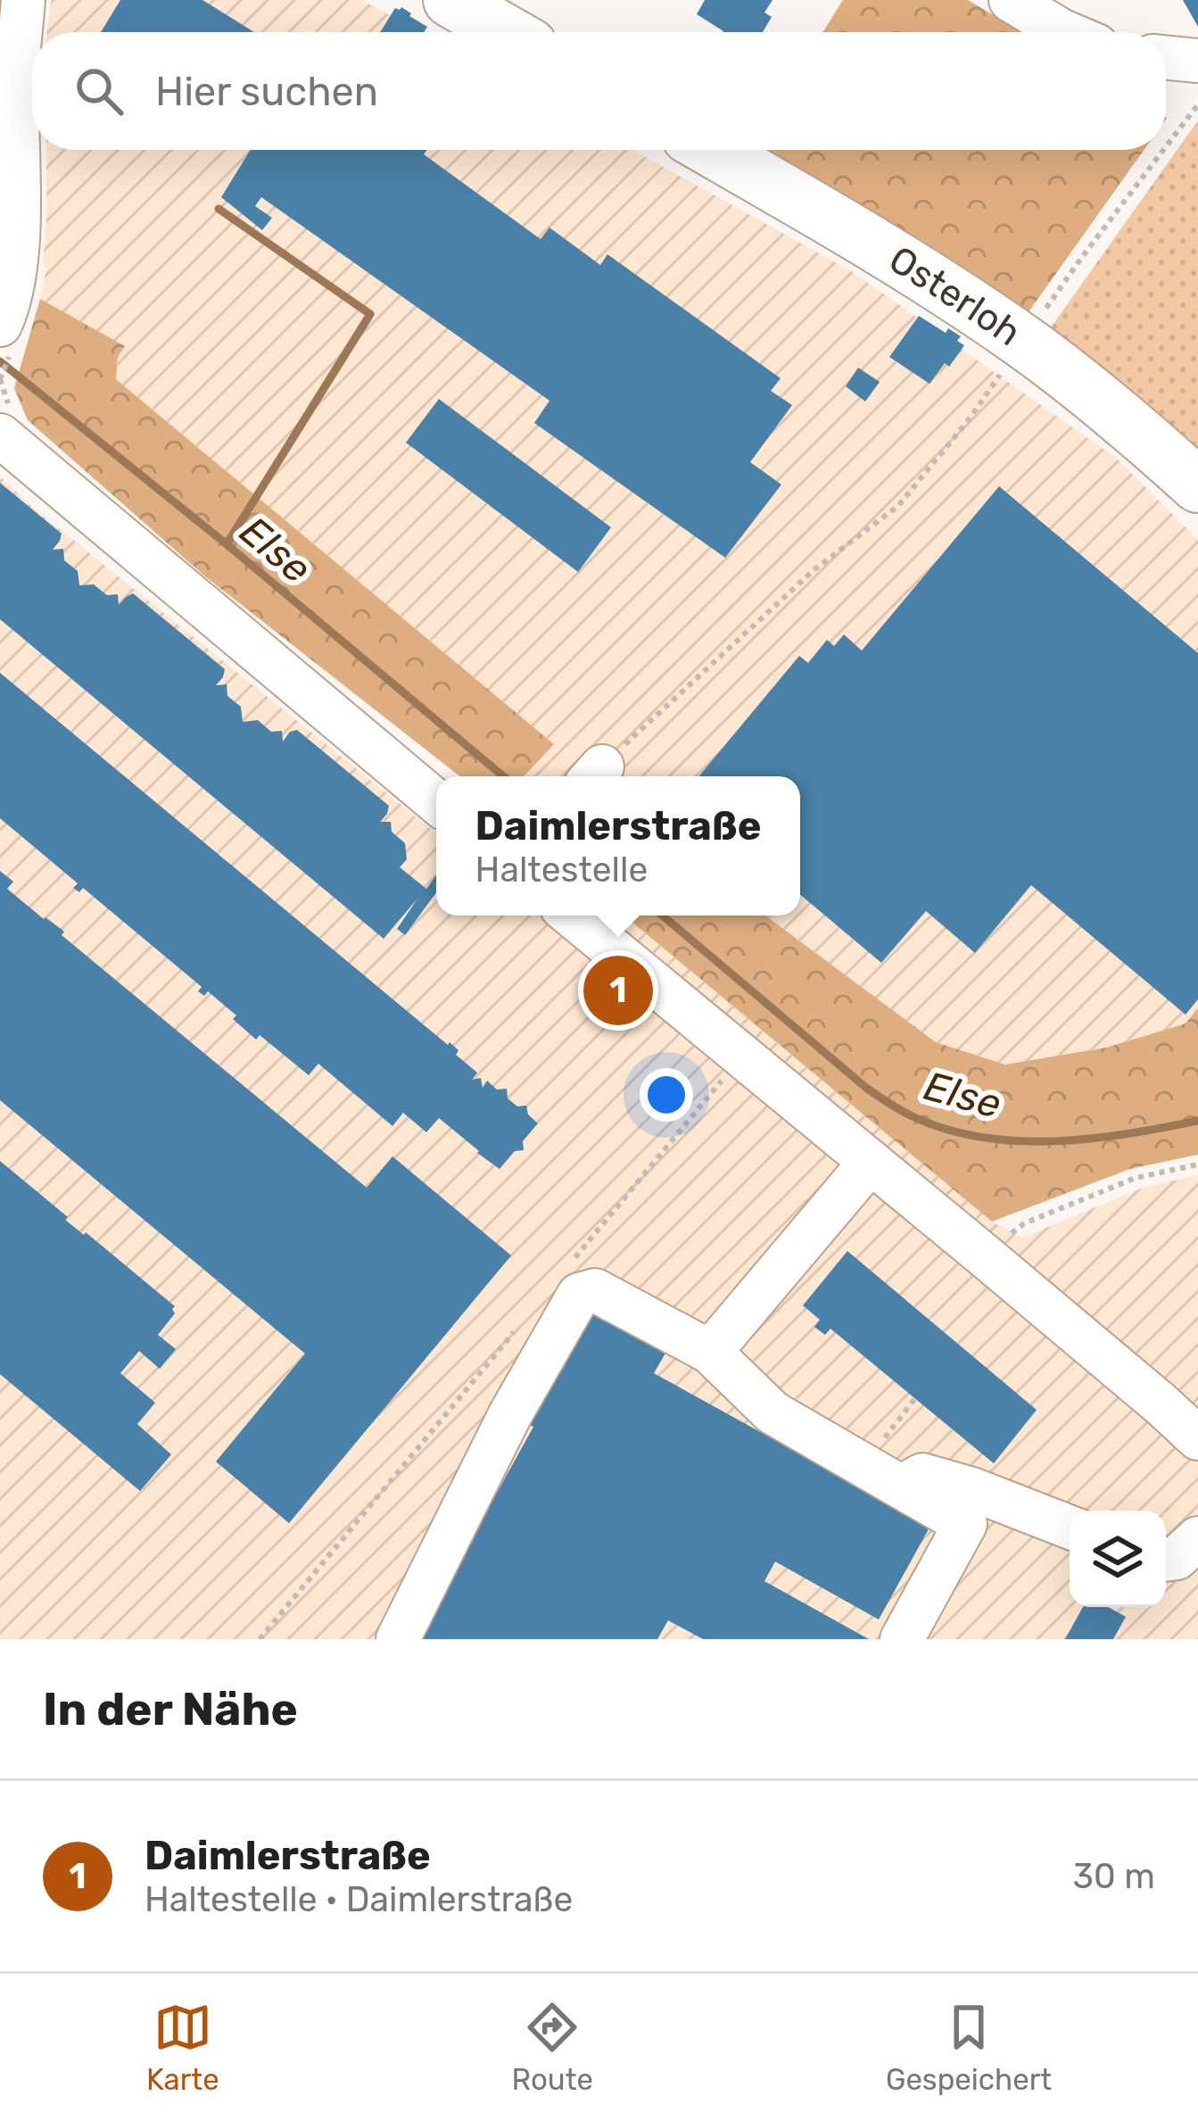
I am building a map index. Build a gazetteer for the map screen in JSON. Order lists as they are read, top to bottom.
{
  "streets": {
    "main road": ["Osterloh"]
  },
  "water": ["Else"],
  "page": {
    "search": "Hier suchen",
    "popup": ["Daimlerstraße", "Haltestelle"],
    "pins": "1",
    "heading": "In der Nähe",
    "list": [
      {
        "mark": "1",
        "name": "Daimlerstraße",
        "note": "Haltestelle · Daimlerstraße",
        "value": "30 m"
      }
    ],
    "nav": ["Karte", "Route", "Gespeichert"]
  }
}
